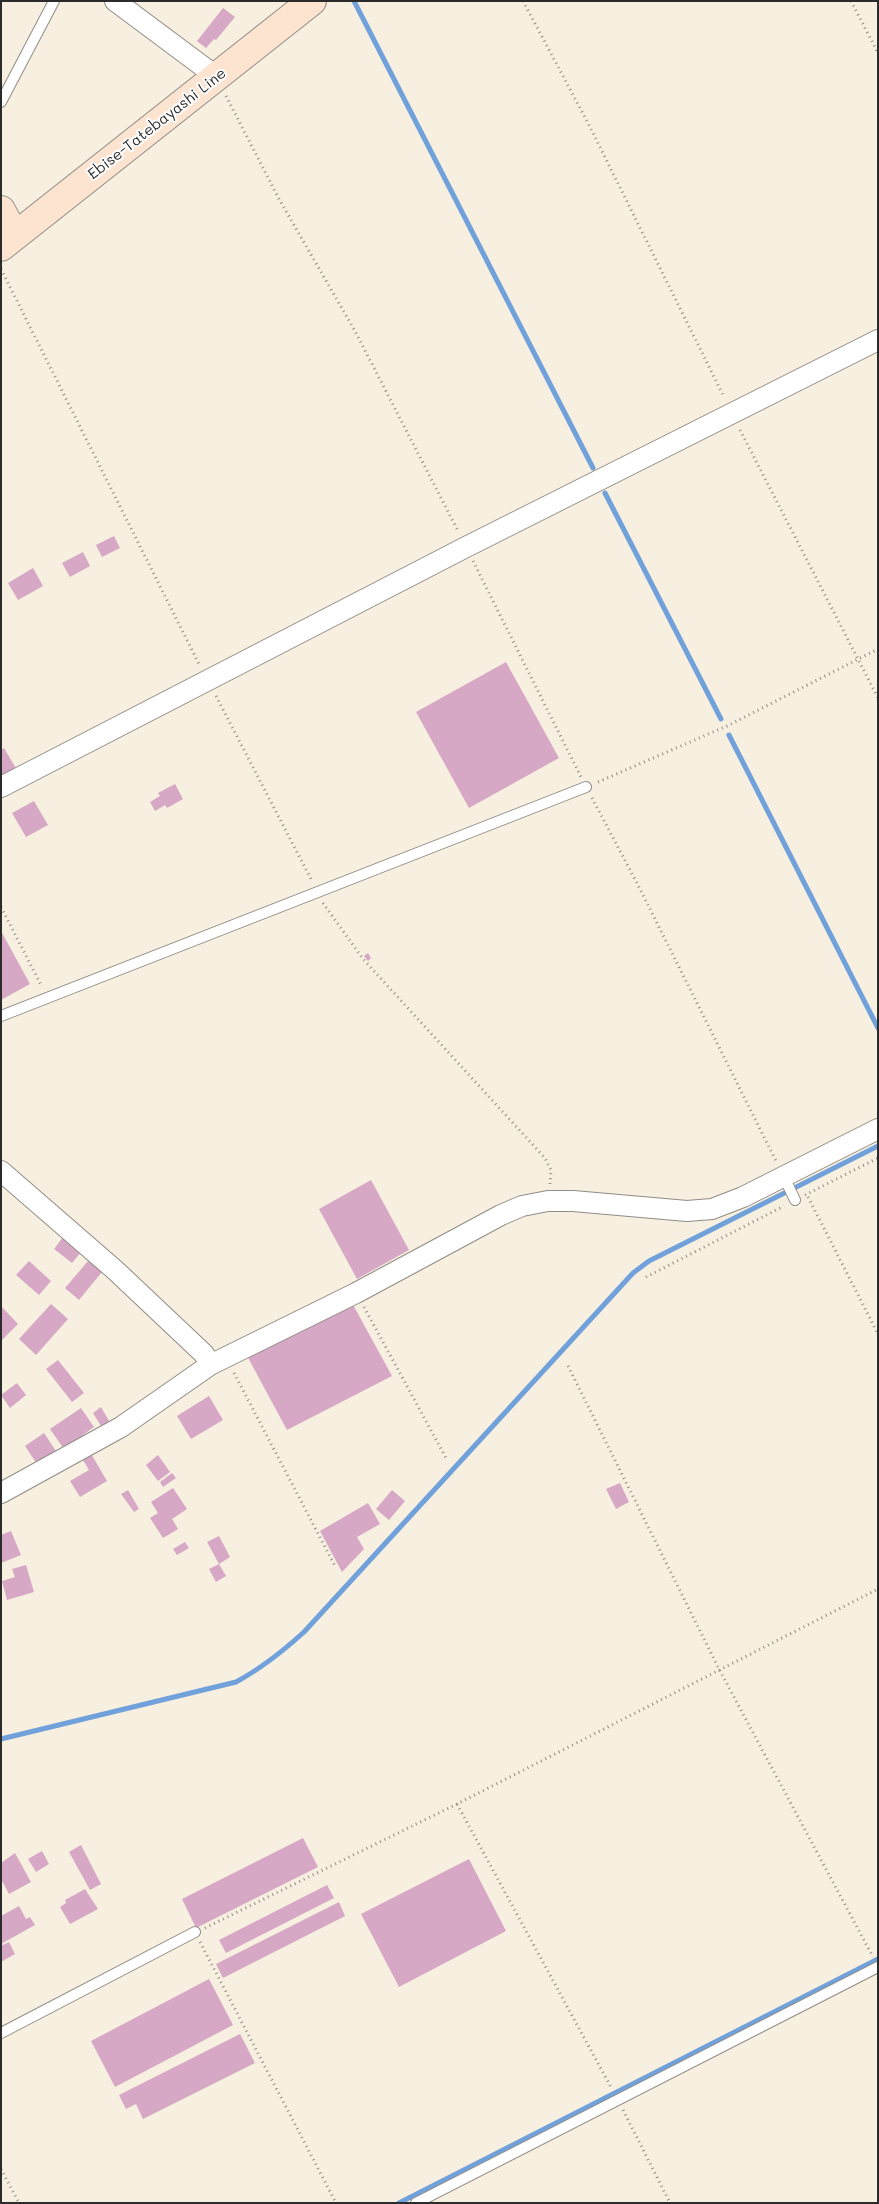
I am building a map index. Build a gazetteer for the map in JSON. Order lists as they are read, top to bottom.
{
  "streets": {
    "main road": ["Ebise-Tatebayashi Line"]
  }
}
